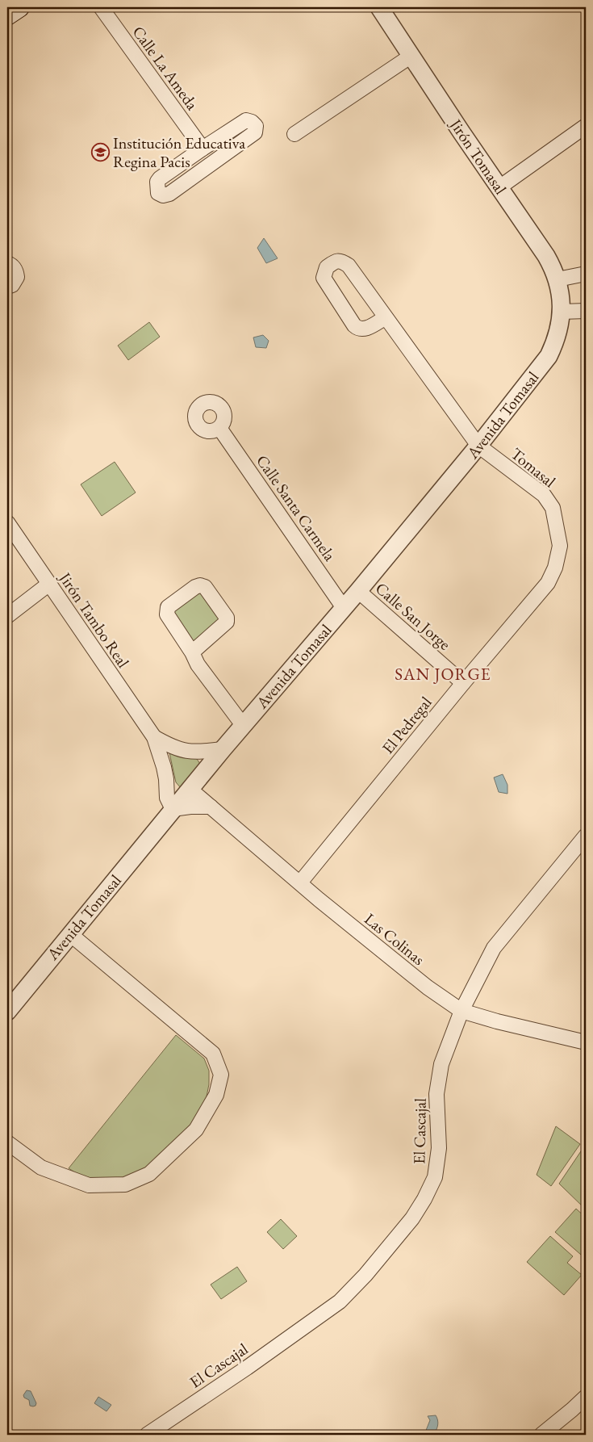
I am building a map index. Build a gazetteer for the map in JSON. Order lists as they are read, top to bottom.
{
  "streets": {
    "street": [
      "Calle La Ameda",
      "Jirón Tomasal",
      "Avenida Tomasal",
      "Tomasal",
      "Calle Santa Carmela",
      "Calle San Jorge",
      "Jirón Tambo Real",
      "El Pedregal",
      "Las Colinas",
      "El Cascajal"
    ]
  },
  "crossings": [
    ["Jirón Tomasal", "Avenida Tomasal"],
    ["Avenida Tomasal", "Tomasal"],
    ["Avenida Tomasal", "Calle Santa Carmela"],
    ["Avenida Tomasal", "Calle San Jorge"],
    ["Avenida Tomasal", "Jirón Tambo Real"],
    ["Avenida Tomasal", "Las Colinas"],
    ["Tomasal", "El Pedregal"],
    ["Calle San Jorge", "El Pedregal"],
    ["El Pedregal", "Las Colinas"],
    ["Las Colinas", "El Cascajal"]
  ],
  "districts": ["SAN JORGE"],
  "places": {
    "school or university": ["Institución Educativa Regina Pacis"]
  }
}
